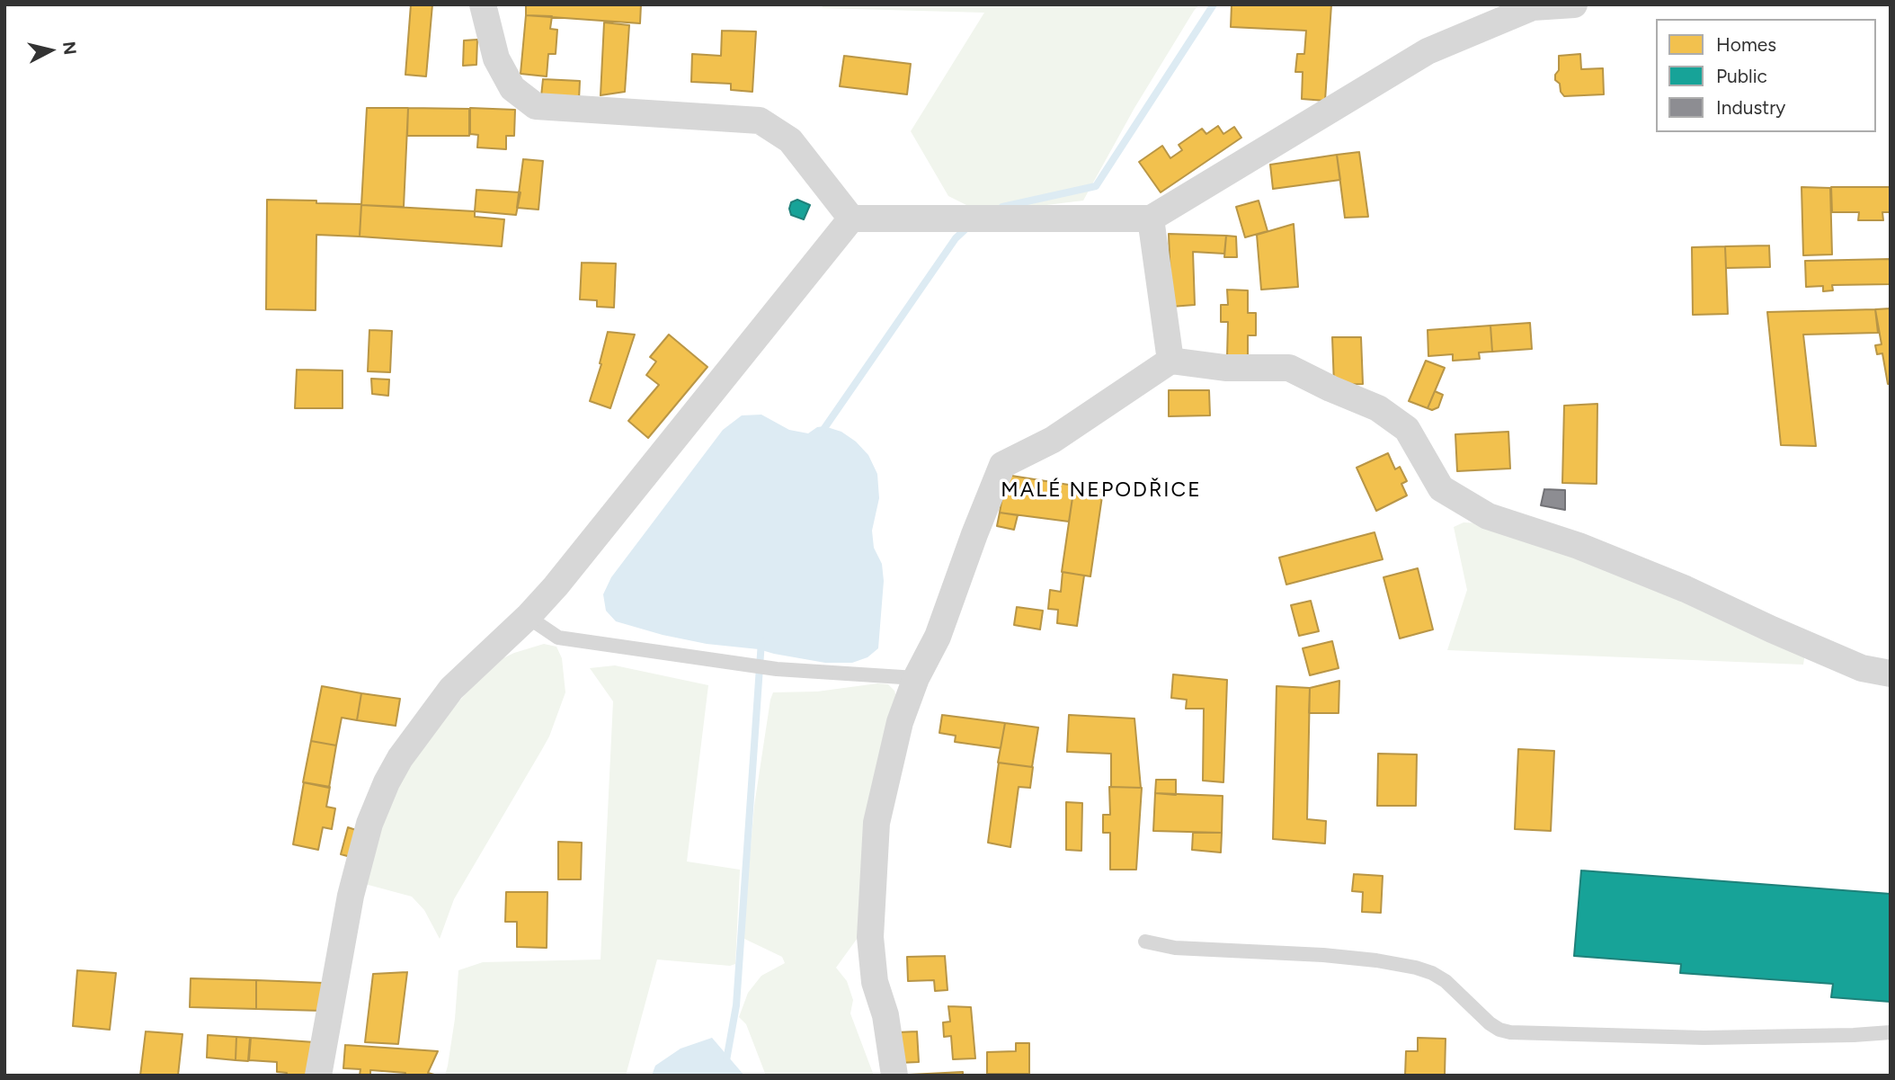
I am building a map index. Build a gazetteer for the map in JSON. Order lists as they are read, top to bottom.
{
  "districts": ["MALÉ NEPODŘICE"],
  "legend": ["Homes", "Public", "Industry"],
  "north": "right"
}
